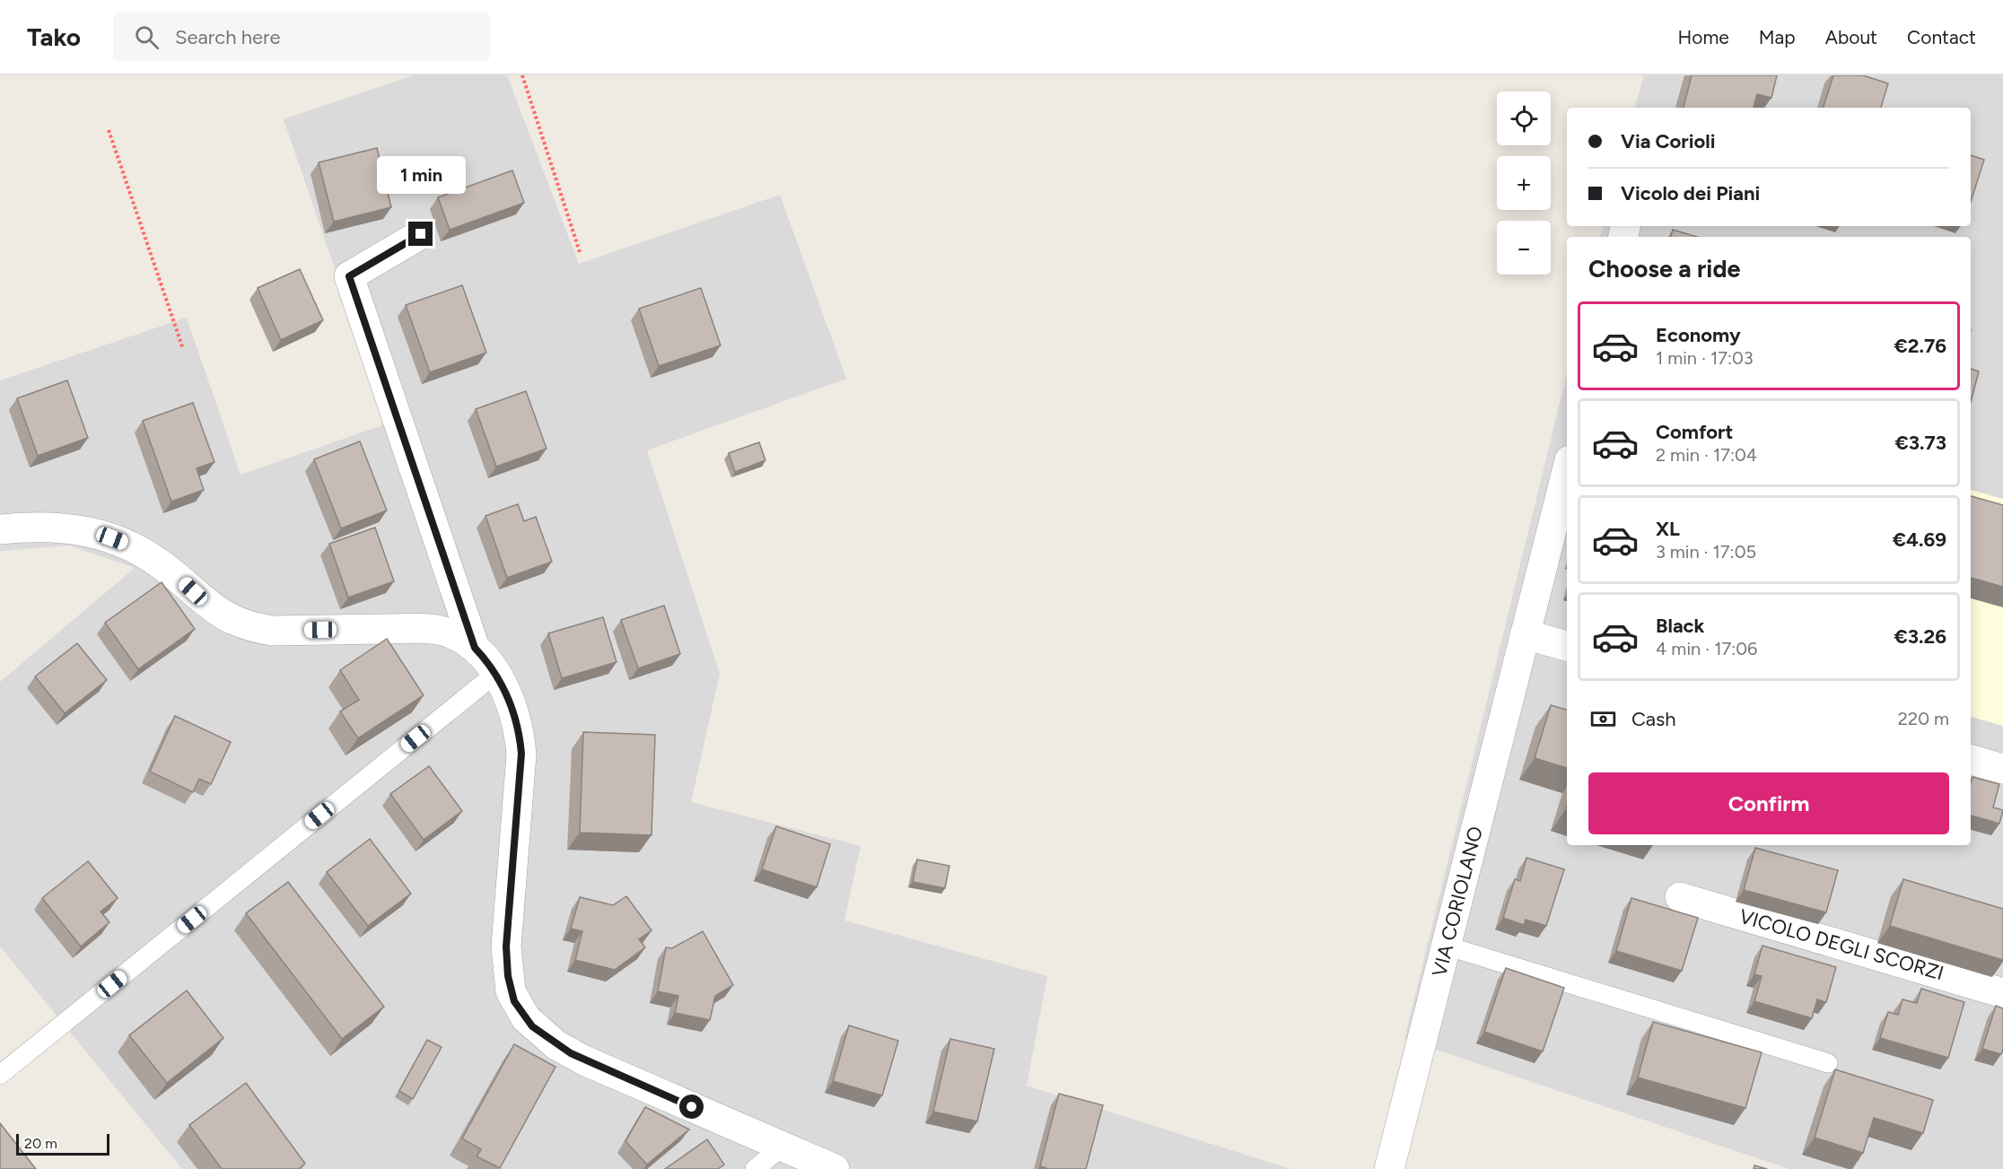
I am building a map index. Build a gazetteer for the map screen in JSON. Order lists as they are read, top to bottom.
{
  "streets": {
    "street": ["VIA CORIOLANO", "VICOLO DEGLI SCORZI"]
  },
  "scale_bar": "20 m",
  "page": {
    "header": "Tako",
    "search": "Search here",
    "nav": [
      "Home",
      "Map",
      "About",
      "Contact"
    ],
    "map_buttons": ["+", "−"],
    "banner": ["Via Corioli", "Vicolo dei Piani"],
    "bubble": "1 min",
    "heading": "Choose a ride",
    "list": [
      {
        "name": "Economy",
        "note": "1 min · 17:03",
        "value": "€2.76"
      },
      {
        "name": "Comfort",
        "note": "2 min · 17:04",
        "value": "€3.73"
      },
      {
        "name": "XL",
        "note": "3 min · 17:05",
        "value": "€4.69"
      },
      {
        "name": "Black",
        "note": "4 min · 17:06",
        "value": "€3.26"
      }
    ],
    "pay": ["Cash", "220 m"],
    "buttons": "Confirm",
    "scale": "20 m"
  }
}
